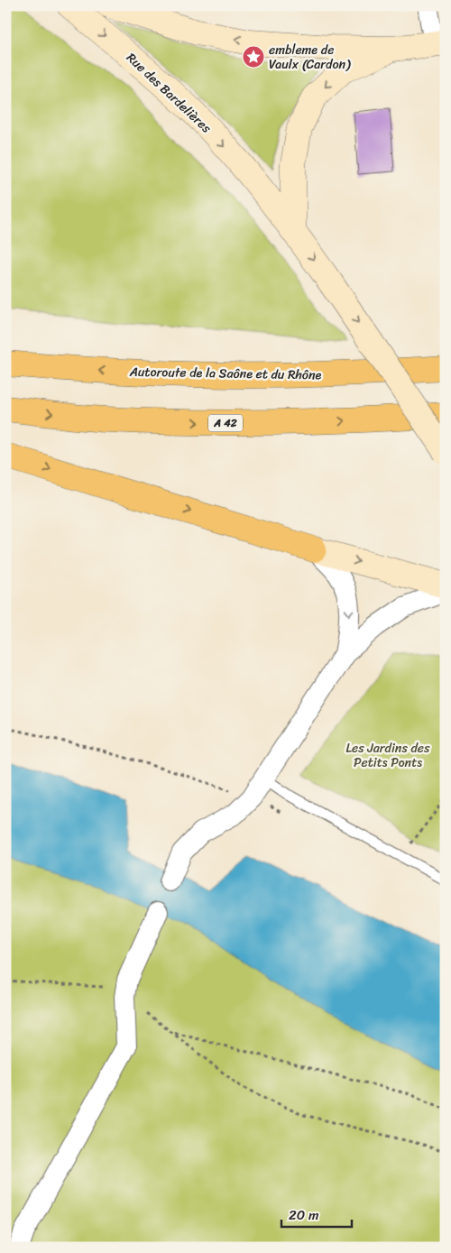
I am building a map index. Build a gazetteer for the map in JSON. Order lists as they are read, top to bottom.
{
  "streets": {
    "highway": ["Autoroute de la Saône et du Rhône", "A 42"],
    "main road": ["Rue des Bardelières"]
  },
  "one_way": ["Rue des Bardelières"],
  "parks": ["Les Jardins des Petits Ponts"],
  "places": {
    "place": ["embleme de Vaulx (Cardon)"]
  },
  "scale_bar": "20 m"
}
